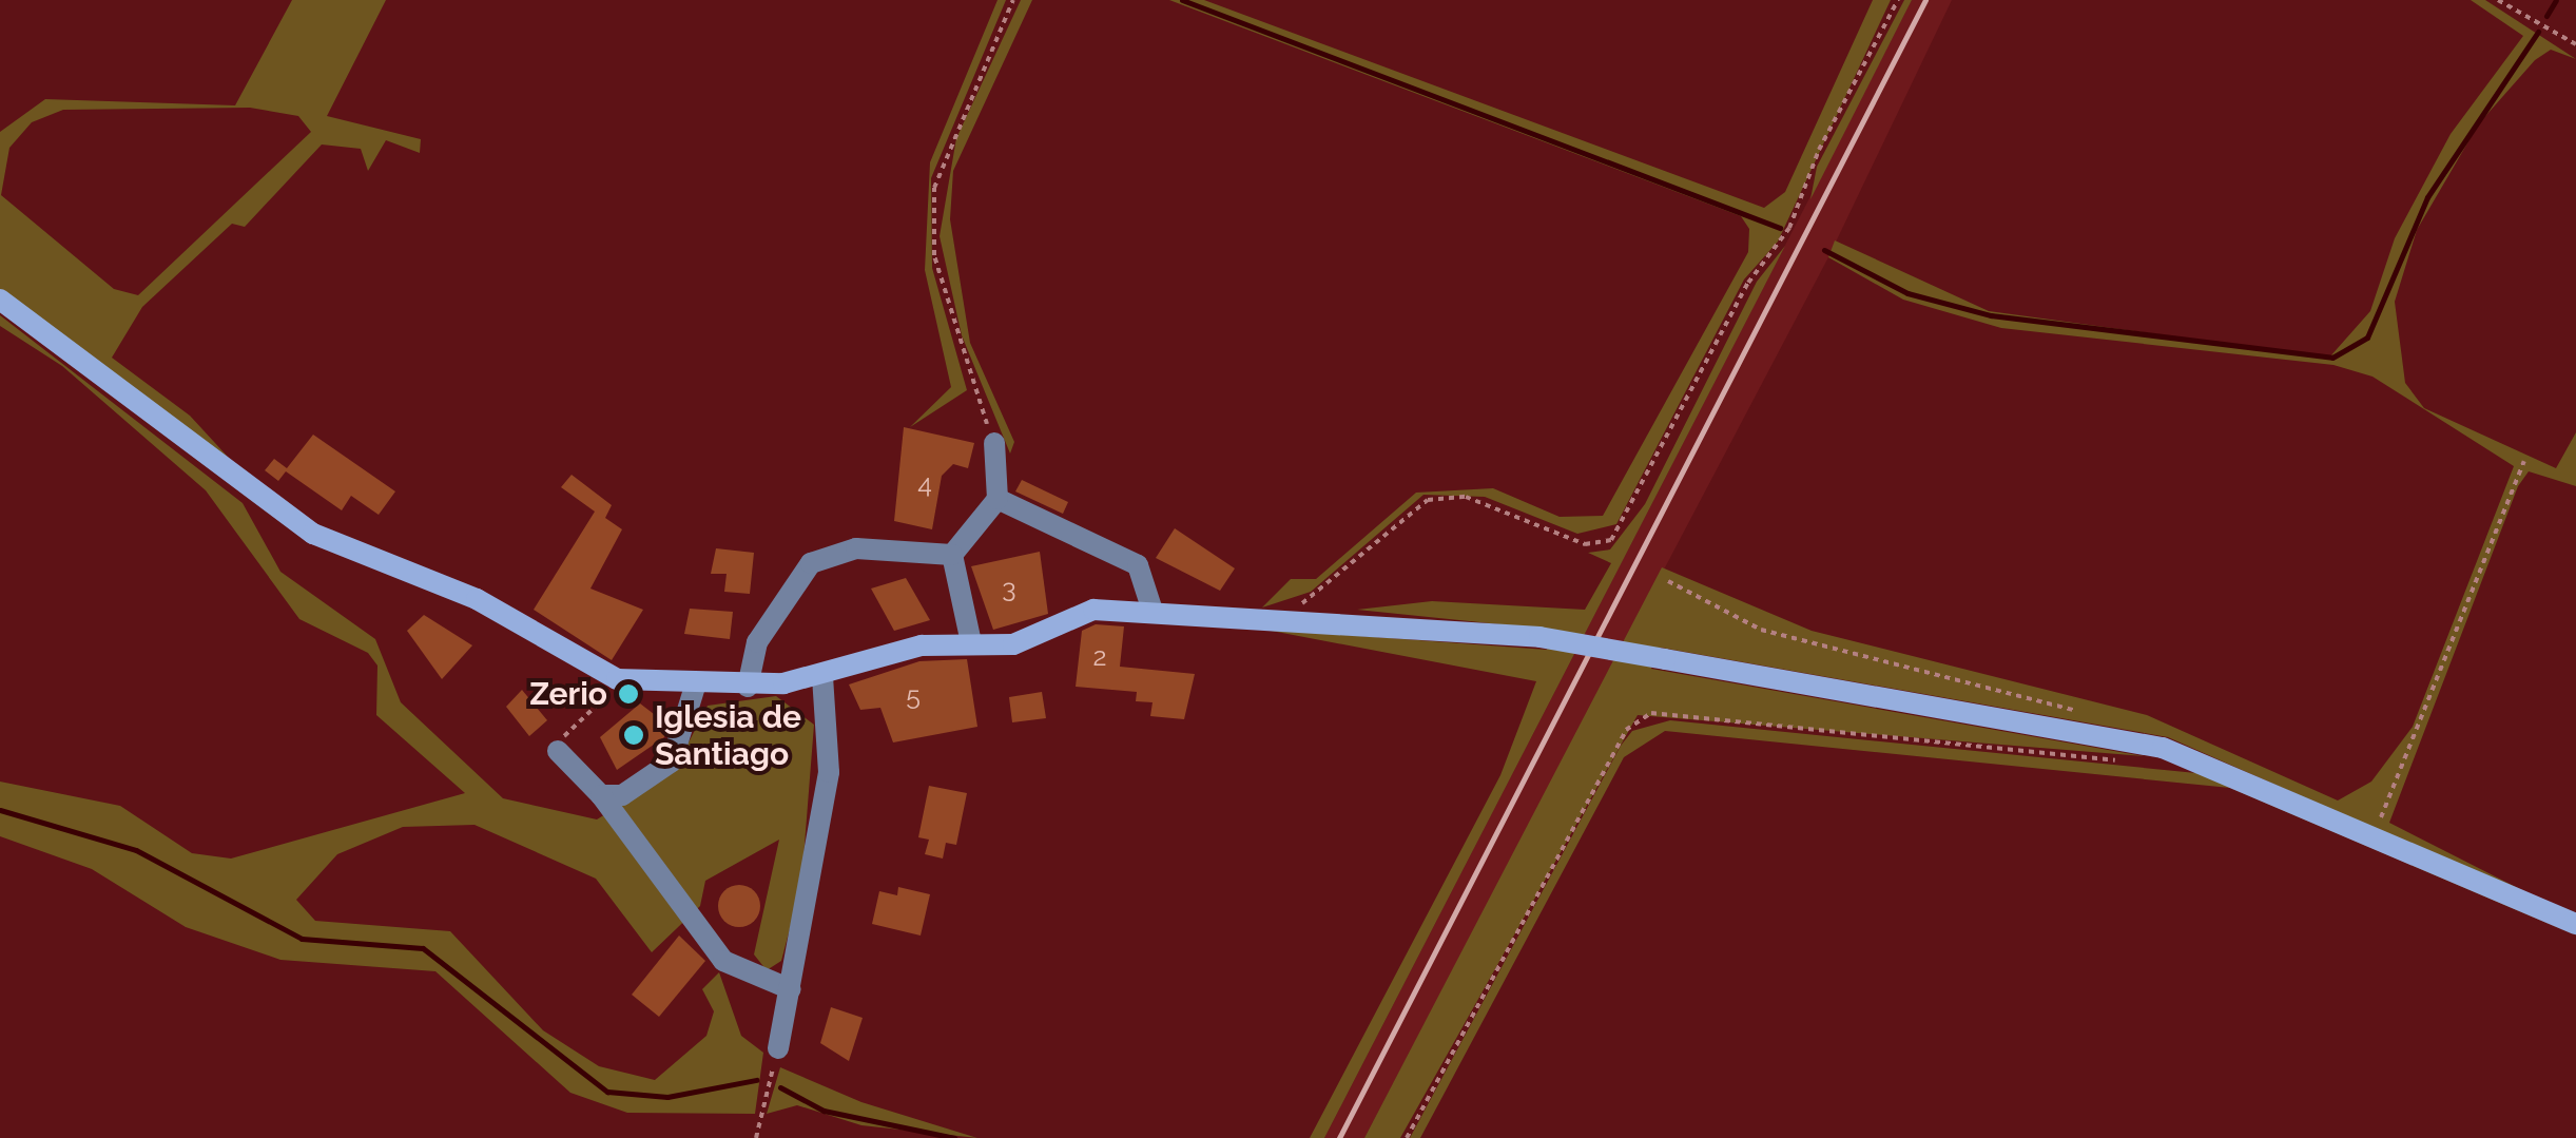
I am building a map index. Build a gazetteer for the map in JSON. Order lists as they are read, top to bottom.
{
  "places": ["Zerio", "Iglesia de Santiago"],
  "house_numbers": [
    "4",
    "3",
    "2",
    "5"
  ]
}
